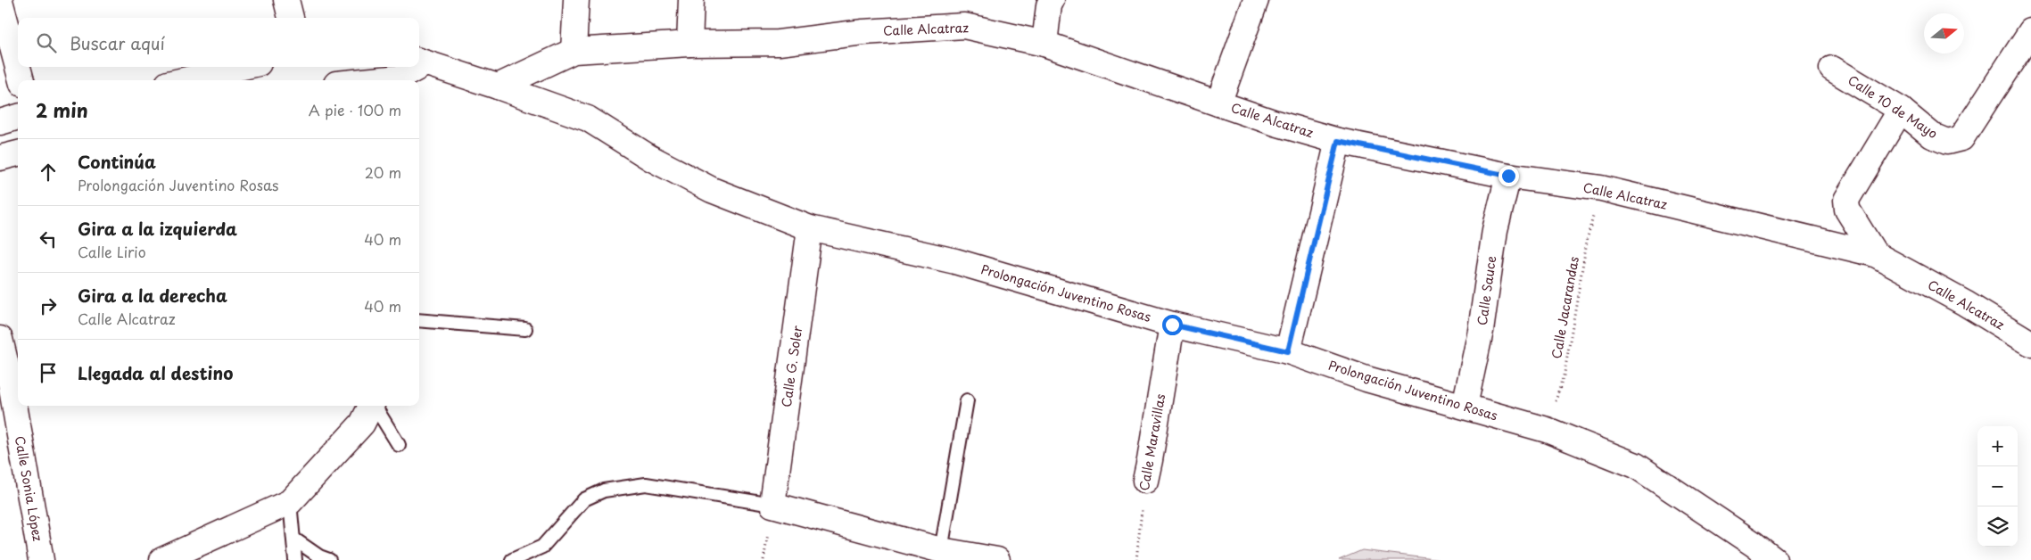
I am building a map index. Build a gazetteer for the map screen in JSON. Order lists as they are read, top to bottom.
{
  "streets": {
    "street": [
      "Calle Alcatraz",
      "Calle 10 de Mayo",
      "Calle Sauce",
      "Prolongación Juventino Rosas",
      "Calle G. Soler",
      "Calle Maravillas",
      "Calle Sonia López"
    ],
    "path": ["Calle Jacarandas"]
  },
  "crossings": [
    ["Calle Alcatraz", "Calle Sauce"],
    ["Calle Alcatraz", "Prolongación Juventino Rosas"],
    ["Calle Alcatraz", "Calle Jacarandas"],
    ["Calle Sauce", "Prolongación Juventino Rosas"],
    ["Prolongación Juventino Rosas", "Calle Jacarandas"],
    ["Prolongación Juventino Rosas", "Calle G. Soler"],
    ["Prolongación Juventino Rosas", "Calle Maravillas"]
  ],
  "north": "right",
  "page": {
    "search": "Buscar aquí",
    "heading": ["2 min", "A pie · 100 m"],
    "list": [
      ["Continúa", "Prolongación Juventino Rosas", "20 m"],
      ["Gira a la izquierda", "Calle Lirio", "40 m"],
      ["Gira a la derecha", "Calle Alcatraz", "40 m"],
      "Llegada al destino"
    ],
    "map_buttons": ["+", "−"]
  }
}
